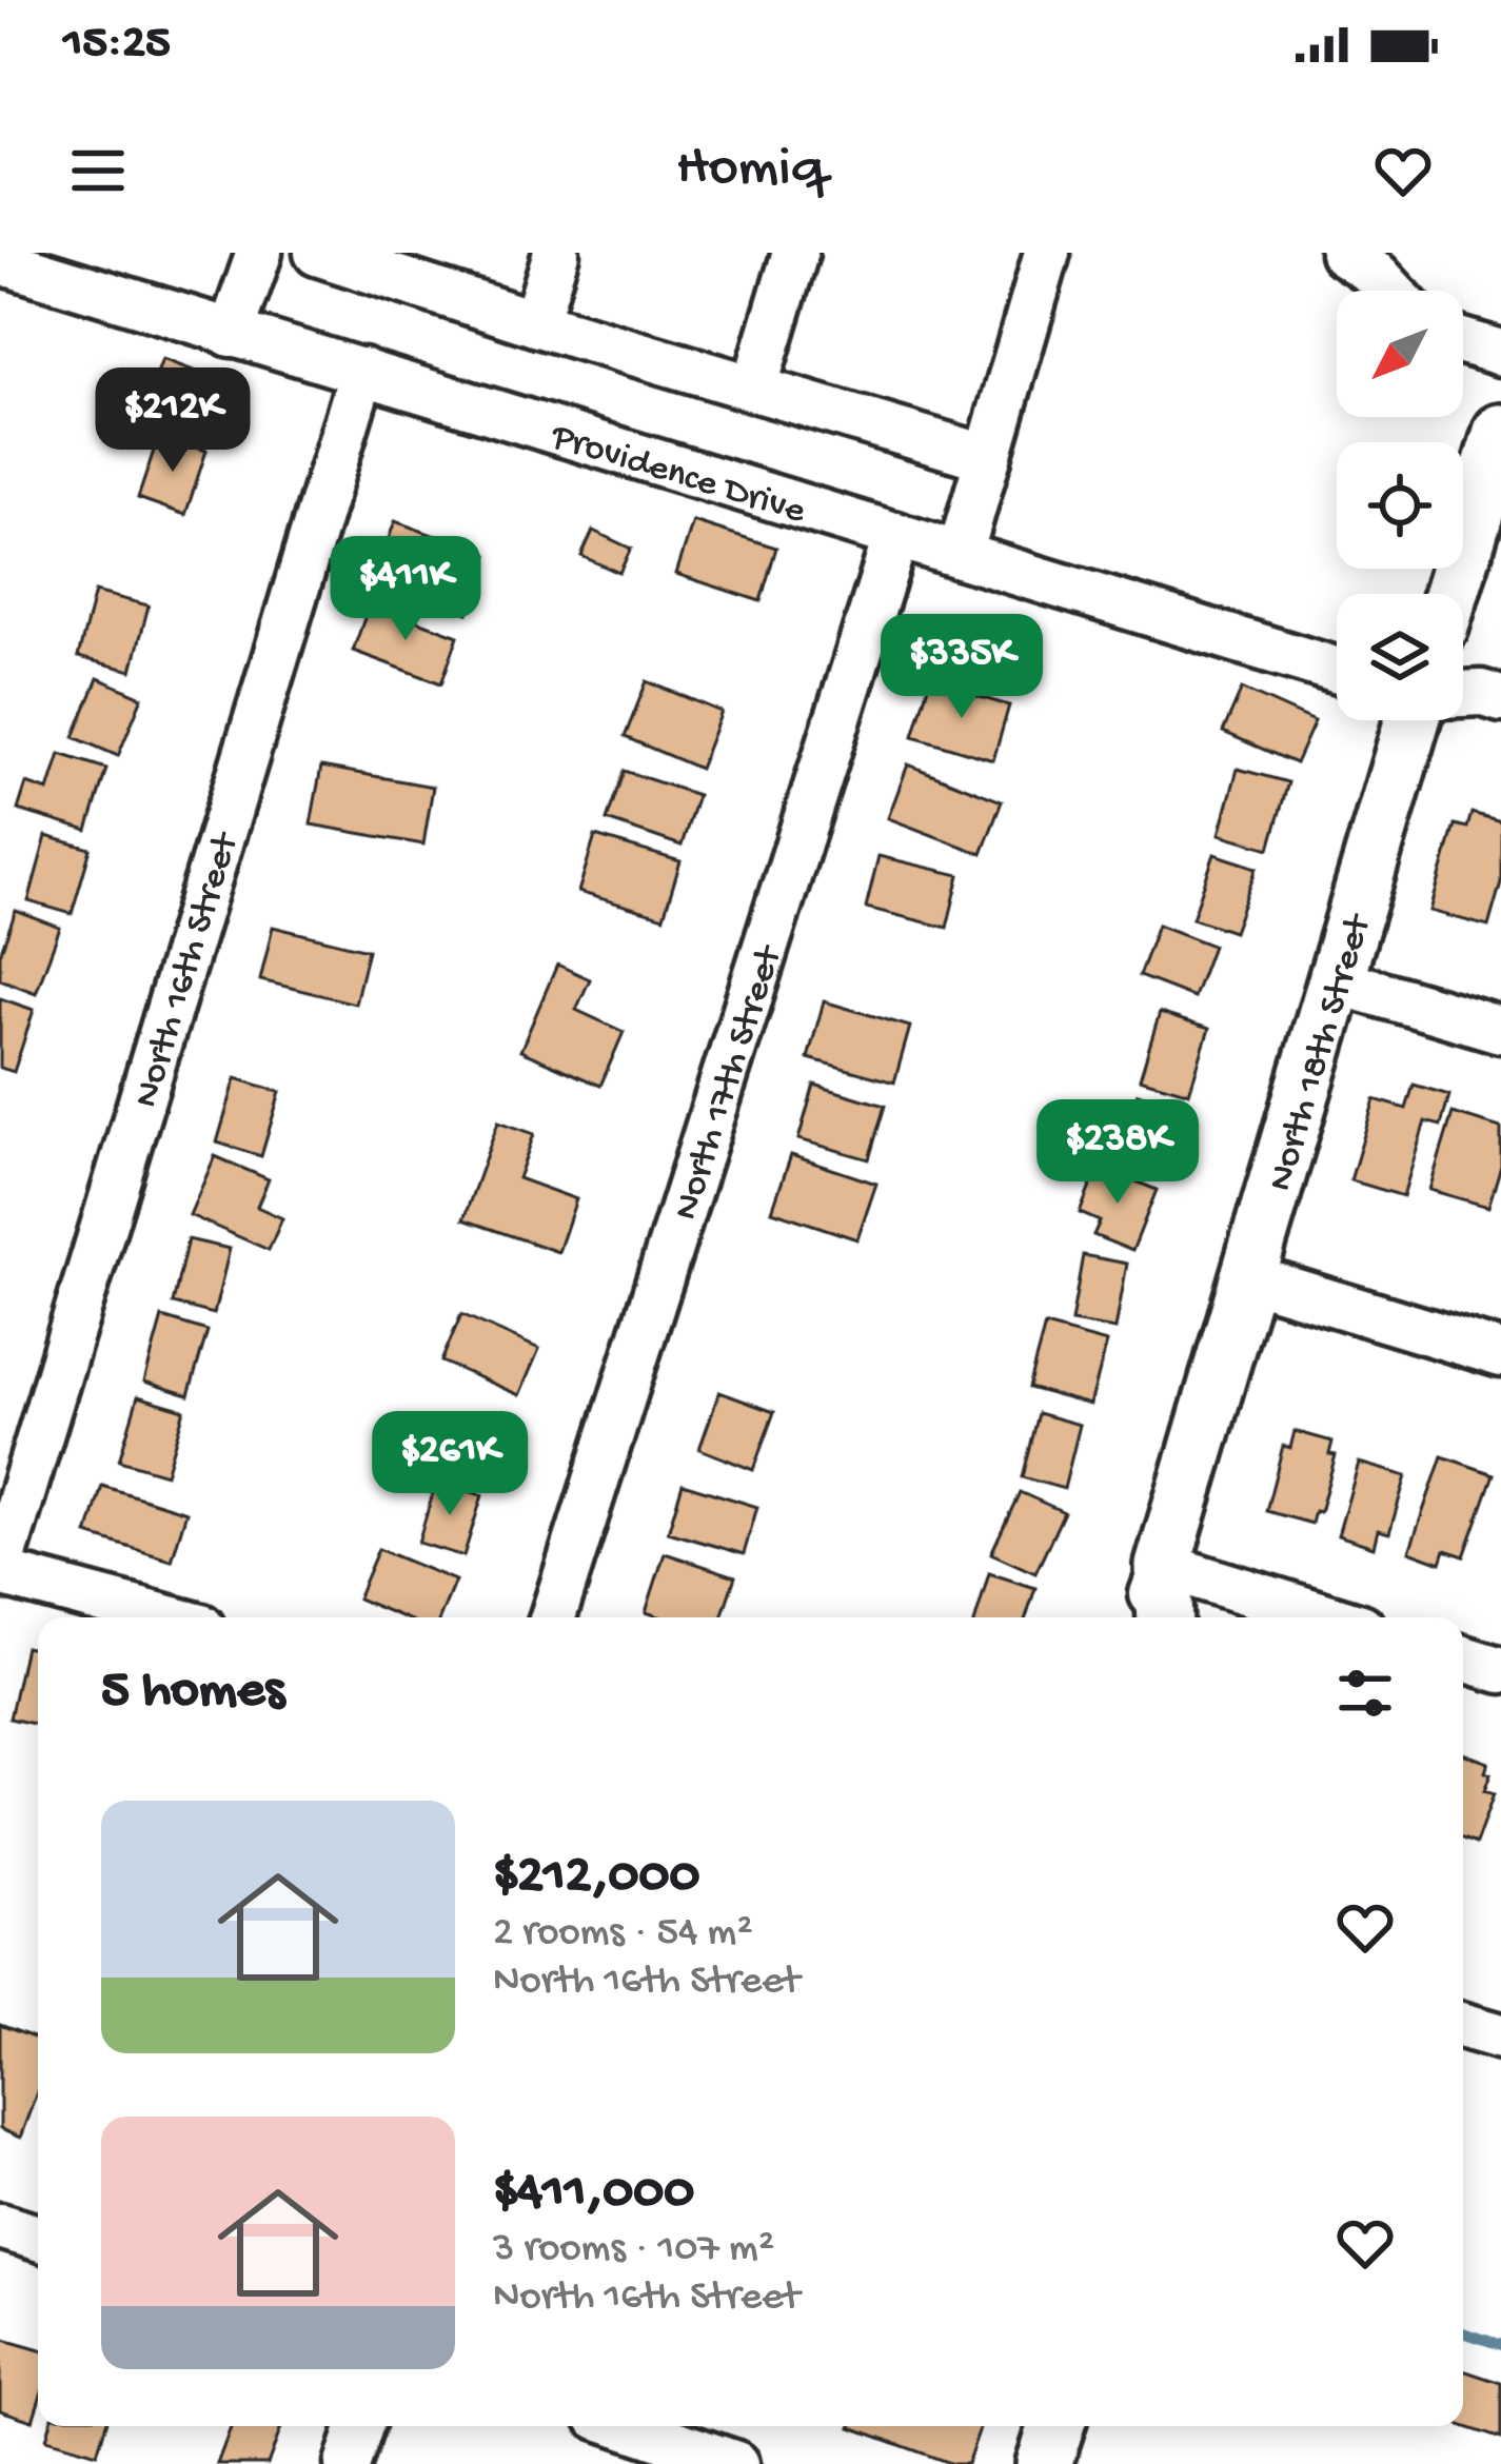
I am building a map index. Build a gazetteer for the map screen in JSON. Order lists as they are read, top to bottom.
{
  "streets": {
    "main road": ["North 18th Street"],
    "street": ["Providence Drive", "North 16th Street", "North 17th Street"]
  },
  "crossings": [
    ["Providence Drive", "North 16th Street"],
    ["Providence Drive", "North 17th Street"]
  ],
  "north": "bottom left",
  "page": {
    "status": "15:25",
    "header": "Homiq",
    "price": [
      "$212K",
      "$411K",
      "$335K",
      "$238K",
      "$261K"
    ],
    "heading": "5 homes",
    "list": [
      {
        "name": "$212,000",
        "note": "2 rooms · 54 m² · North 16th Street"
      },
      {
        "name": "$411,000",
        "note": "3 rooms · 107 m² · North 16th Street"
      }
    ]
  }
}
